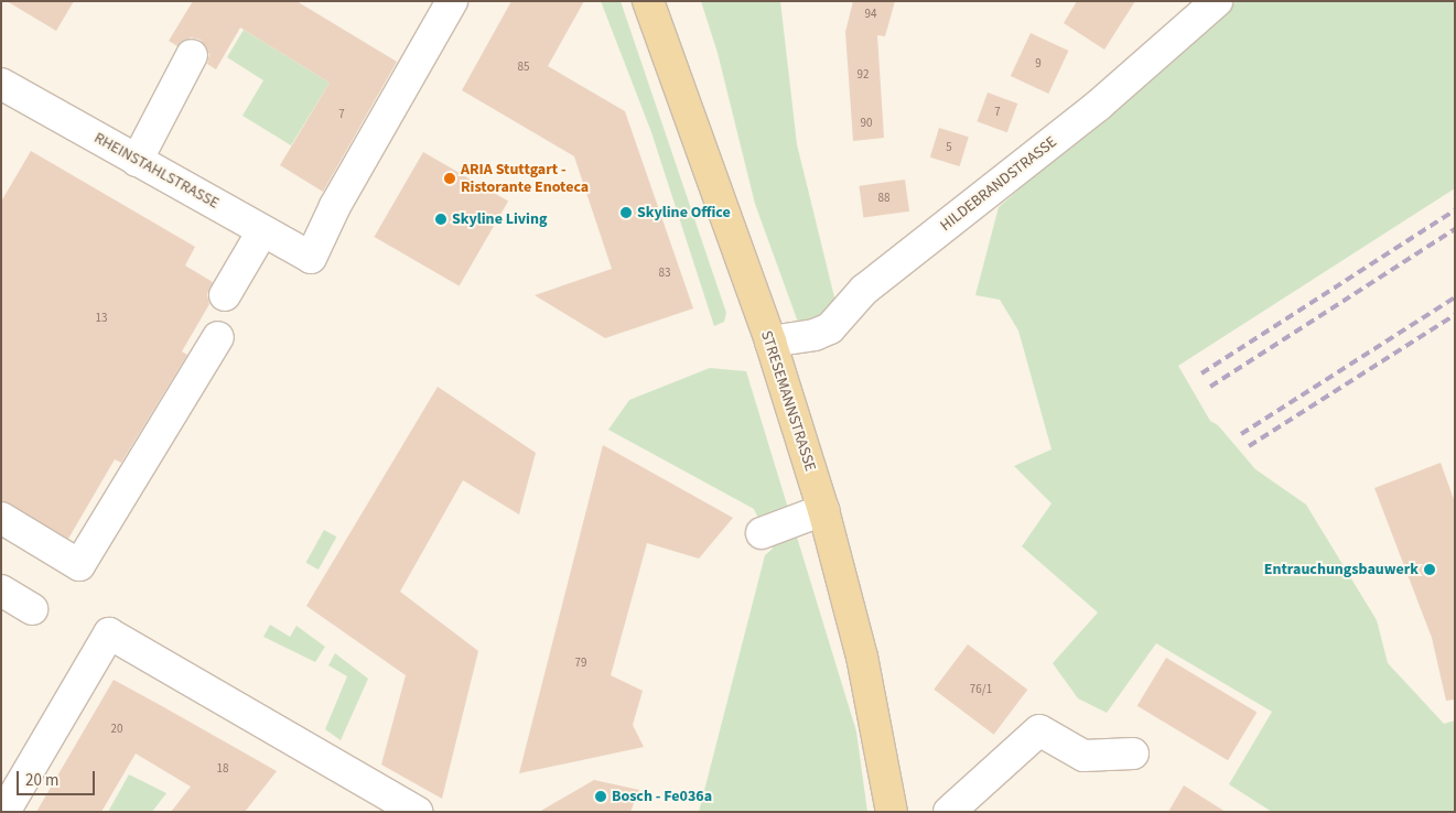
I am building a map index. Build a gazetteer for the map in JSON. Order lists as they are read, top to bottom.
{
  "streets": {
    "main road": ["STRESEMANNSTRASSE"],
    "street": ["RHEINSTAHLSTRASSE", "HILDEBRANDSTRASSE"]
  },
  "crossings": [
    ["HILDEBRANDSTRASSE", "STRESEMANNSTRASSE"]
  ],
  "places": [
    "ARIA Stuttgart - Ristorante Enoteca",
    "Skyline Office",
    "Skyline Living",
    "Entrauchungsbauwerk",
    "Bosch - Fe036a"
  ],
  "house_numbers": [
    "94",
    "9",
    "85",
    "92",
    "7",
    "7",
    "90",
    "5",
    "88",
    "83",
    "13",
    "79",
    "76/1",
    "20",
    "18"
  ],
  "scale_bar": "20 m"
}
